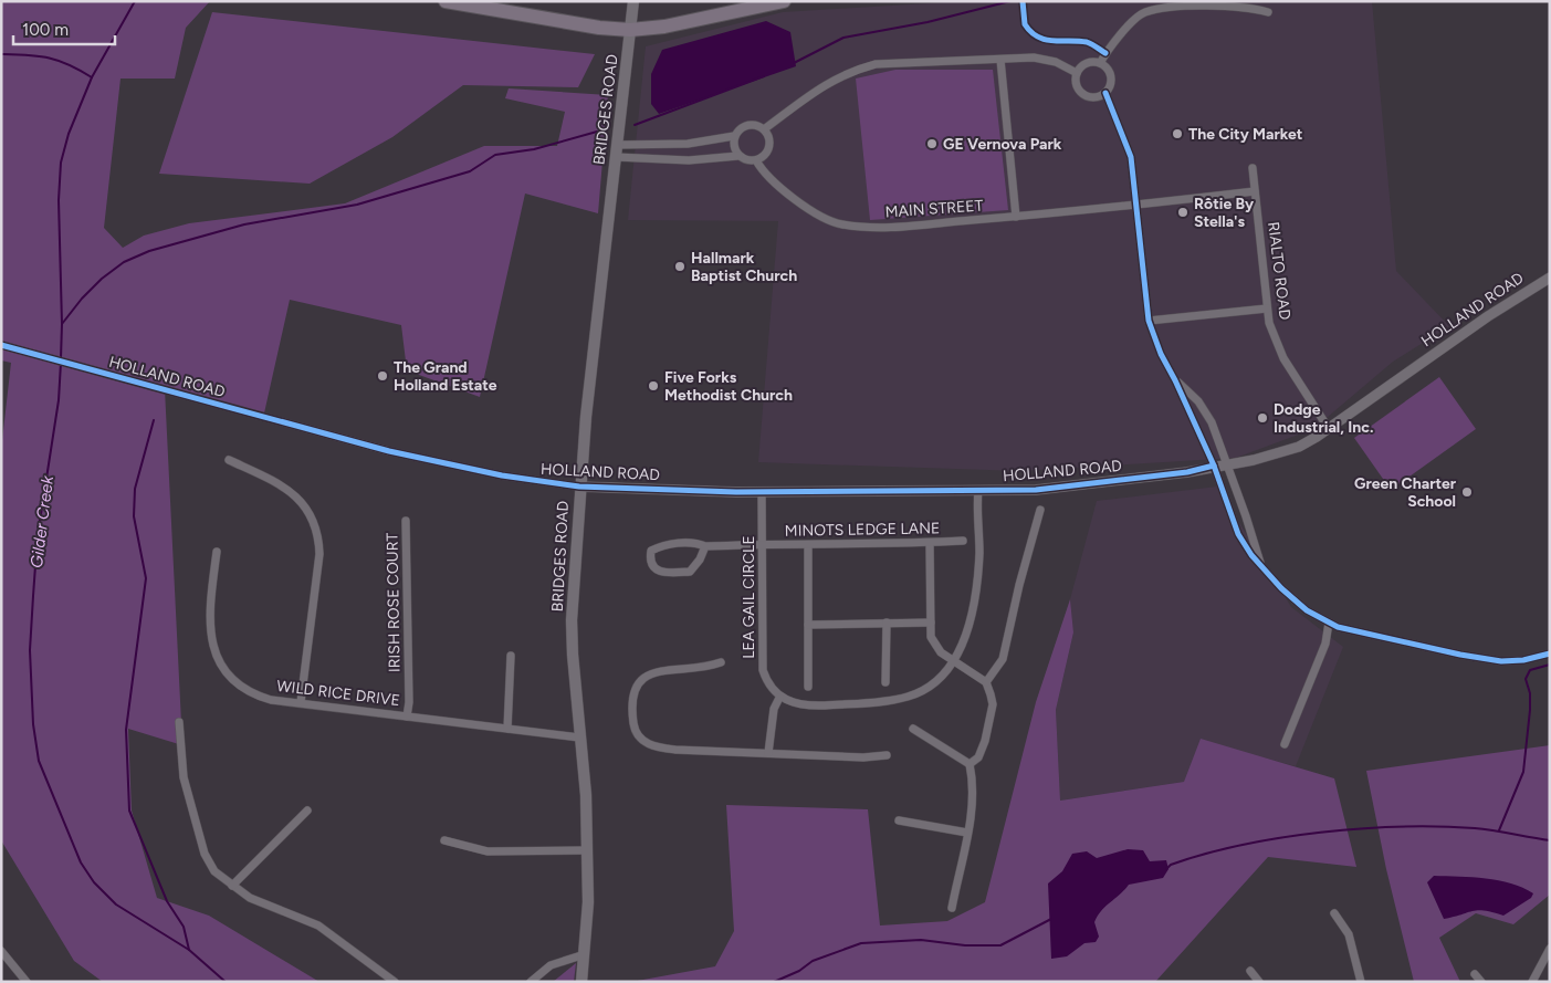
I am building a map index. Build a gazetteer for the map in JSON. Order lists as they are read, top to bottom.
{
  "streets": {
    "main road": ["BRIDGES ROAD"],
    "street": [
      "MAIN STREET",
      "RIALTO ROAD",
      "HOLLAND ROAD",
      "MINOTS LEDGE LANE",
      "LEA GAIL CIRCLE",
      "IRISH ROSE COURT",
      "WILD RICE DRIVE"
    ]
  },
  "crossings": [
    ["BRIDGES ROAD", "HOLLAND ROAD"],
    ["BRIDGES ROAD", "WILD RICE DRIVE"],
    ["MAIN STREET", "RIALTO ROAD"],
    ["RIALTO ROAD", "HOLLAND ROAD"],
    ["HOLLAND ROAD", "LEA GAIL CIRCLE"],
    ["MINOTS LEDGE LANE", "LEA GAIL CIRCLE"],
    ["IRISH ROSE COURT", "WILD RICE DRIVE"]
  ],
  "water": ["Gilder Creek"],
  "places": [
    "The City Market",
    "GE Vernova Park",
    "Rôtie By Stella's",
    "Hallmark Baptist Church",
    "The Grand Holland Estate",
    "Five Forks Methodist Church",
    "Dodge Industrial, Inc.",
    "Green Charter School"
  ],
  "scale_bar": "100 m"
}
